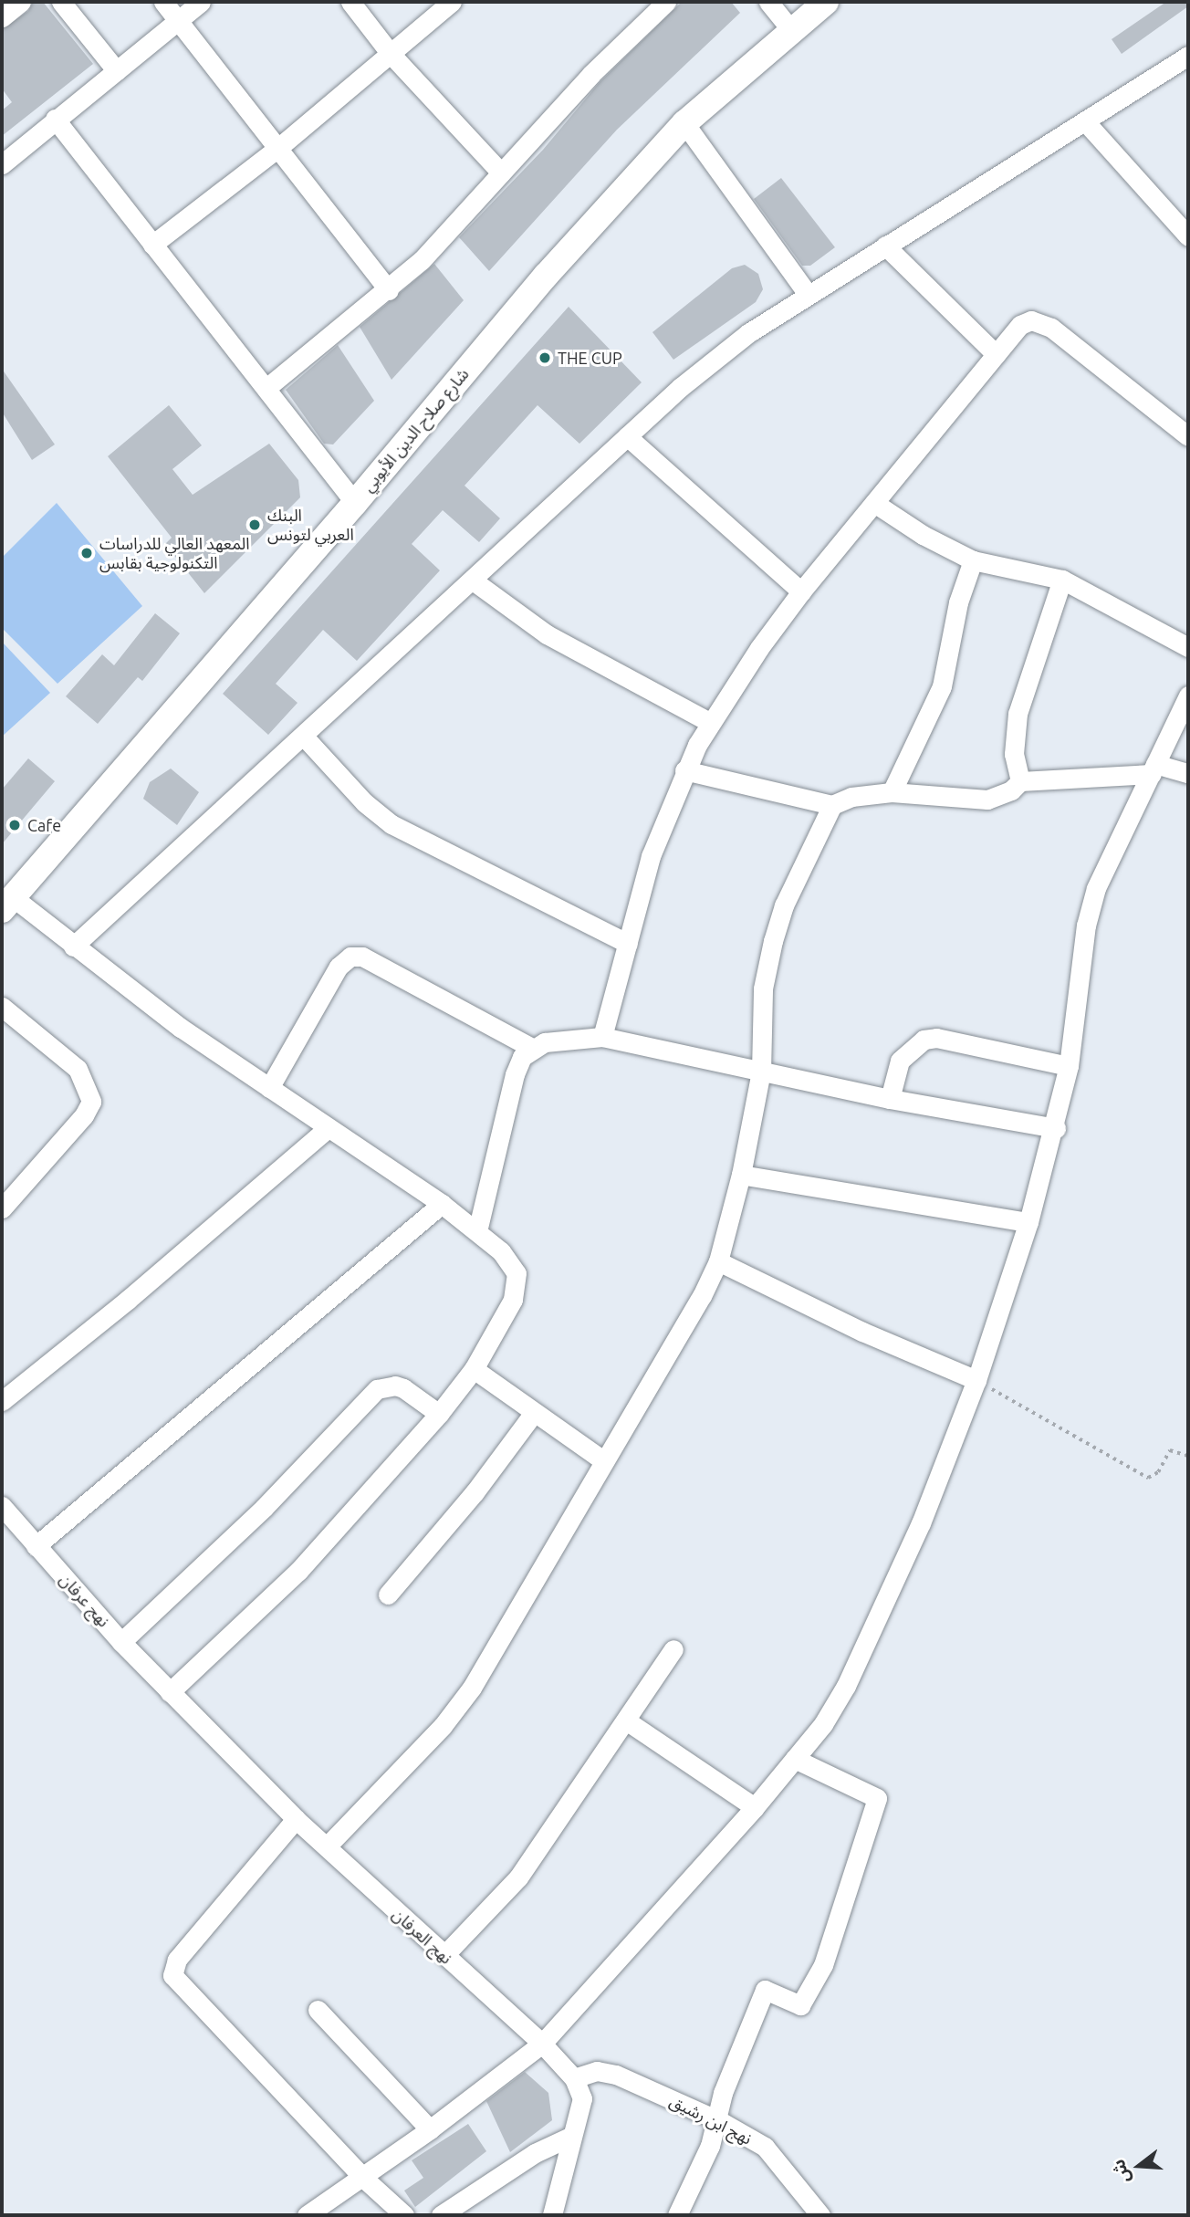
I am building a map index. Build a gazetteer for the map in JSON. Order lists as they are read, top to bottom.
{
  "streets": {
    "main road": ["شارع صلاح الدين الأيوبي"],
    "street": ["نهج عرفان", "نهج العرفان", "نهج ابن رشيق"]
  },
  "crossings": [
    ["نهج عرفان", "نهج العرفان"],
    ["نهج العرفان", "نهج ابن رشيق"]
  ],
  "places": [
    "THE CUP",
    "البنك العربي لتونس",
    "المعهد العالي للدراسات التكنولوجية بقابس",
    "Cafe"
  ],
  "north": "left"
}
